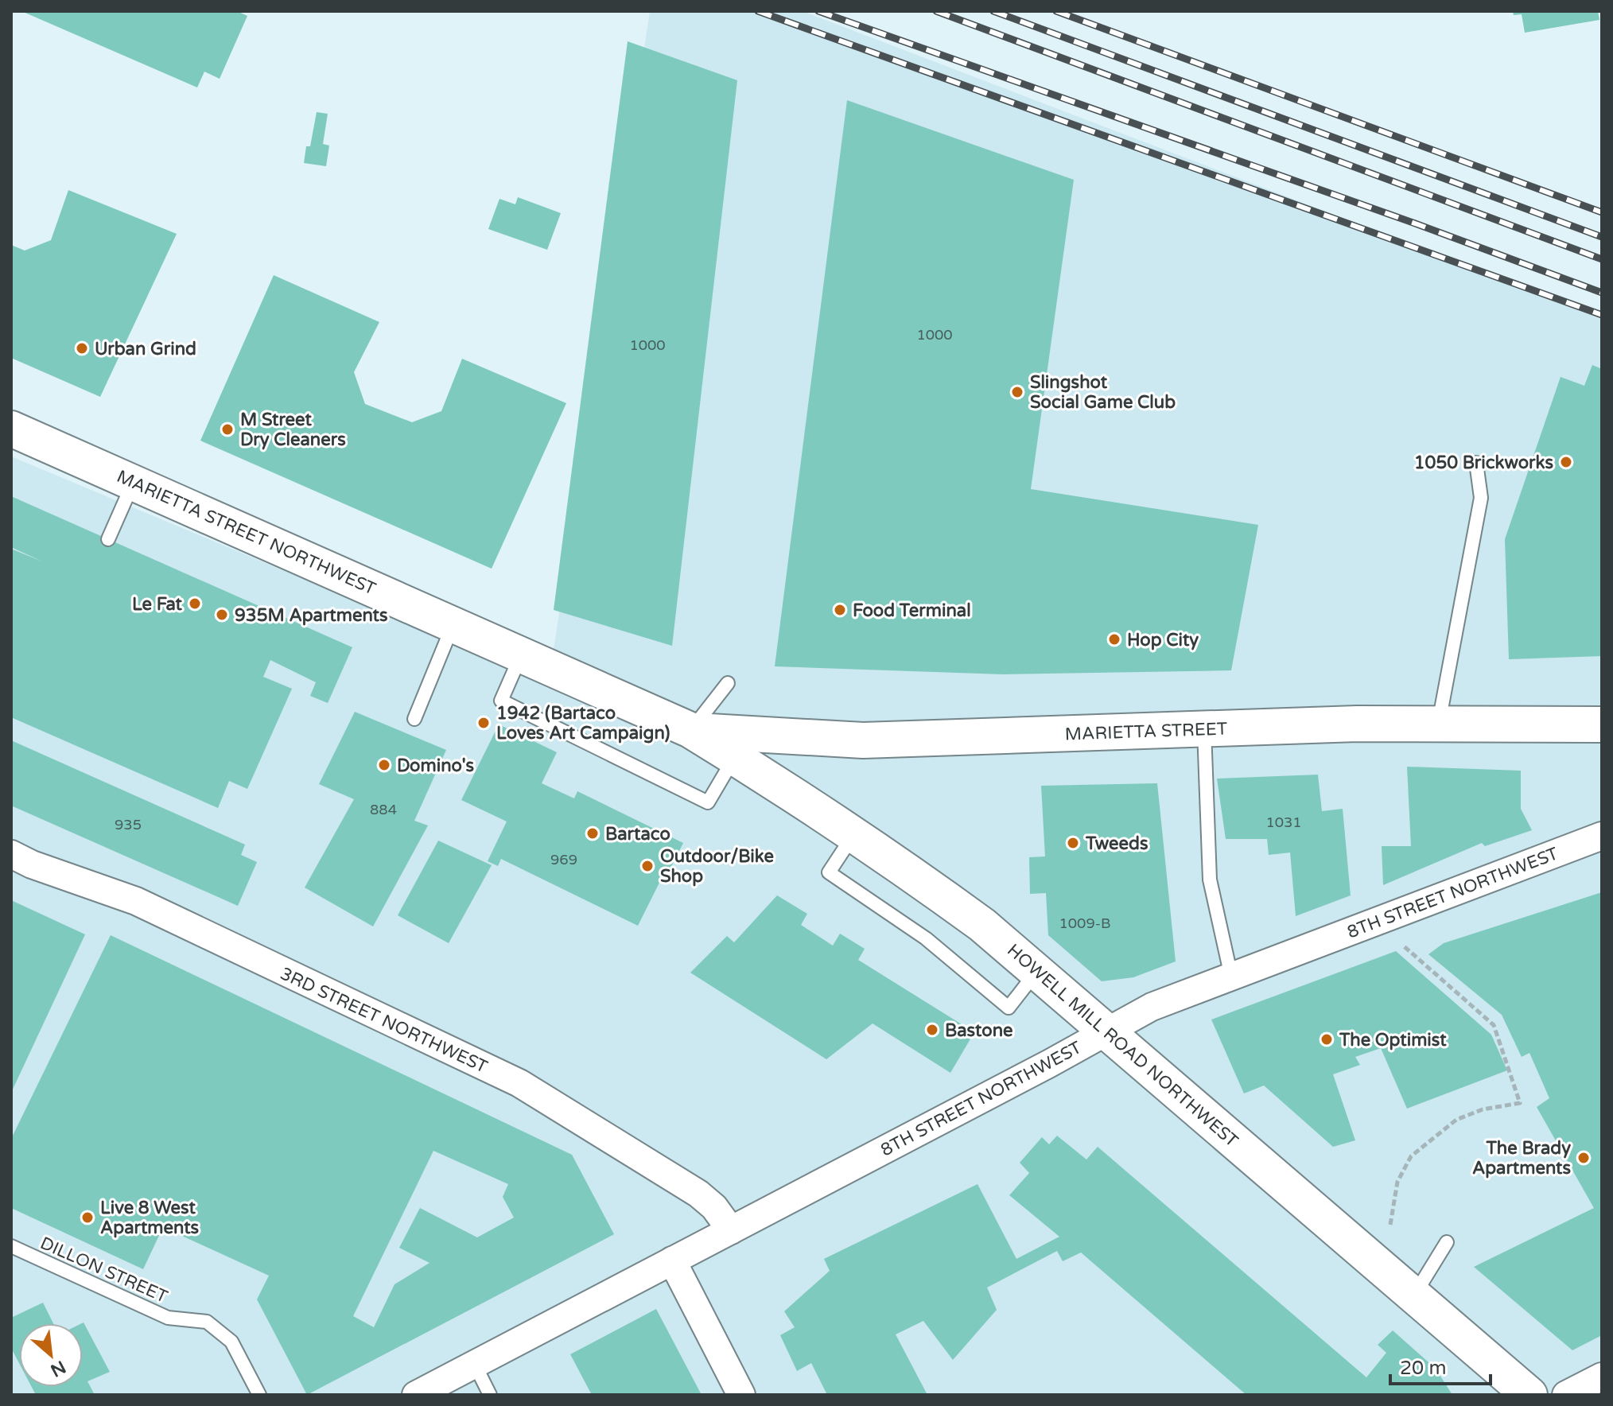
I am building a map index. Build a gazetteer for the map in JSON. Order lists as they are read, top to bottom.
{
  "streets": {
    "main road": ["MARIETTA STREET NORTHWEST", "MARIETTA STREET", "HOWELL MILL ROAD NORTHWEST"],
    "street": ["8TH STREET NORTHWEST", "3RD STREET NORTHWEST"],
    "lane": ["DILLON STREET"]
  },
  "crossings": [
    ["MARIETTA STREET NORTHWEST", "MARIETTA STREET"],
    ["MARIETTA STREET NORTHWEST", "HOWELL MILL ROAD NORTHWEST"],
    ["MARIETTA STREET", "HOWELL MILL ROAD NORTHWEST"],
    ["8TH STREET NORTHWEST", "3RD STREET NORTHWEST"],
    ["8TH STREET NORTHWEST", "HOWELL MILL ROAD NORTHWEST"]
  ],
  "places": [
    "Urban Grind",
    "Slingshot Social Game Club",
    "M Street Dry Cleaners",
    "1050 Brickworks",
    "Le Fat",
    "Food Terminal",
    "935M Apartments",
    "Hop City",
    "1942 (Bartaco Loves Art Campaign)",
    "Domino's",
    "Bartaco",
    "Tweeds",
    "Outdoor/Bike Shop",
    "Bastone",
    "The Optimist",
    "The Brady Apartments",
    "Live 8 West Apartments"
  ],
  "house_numbers": [
    "1000",
    "1000",
    "884",
    "1031",
    "935",
    "969",
    "1009-B"
  ],
  "scale_bar": "20 m",
  "north": "bottom right"
}
